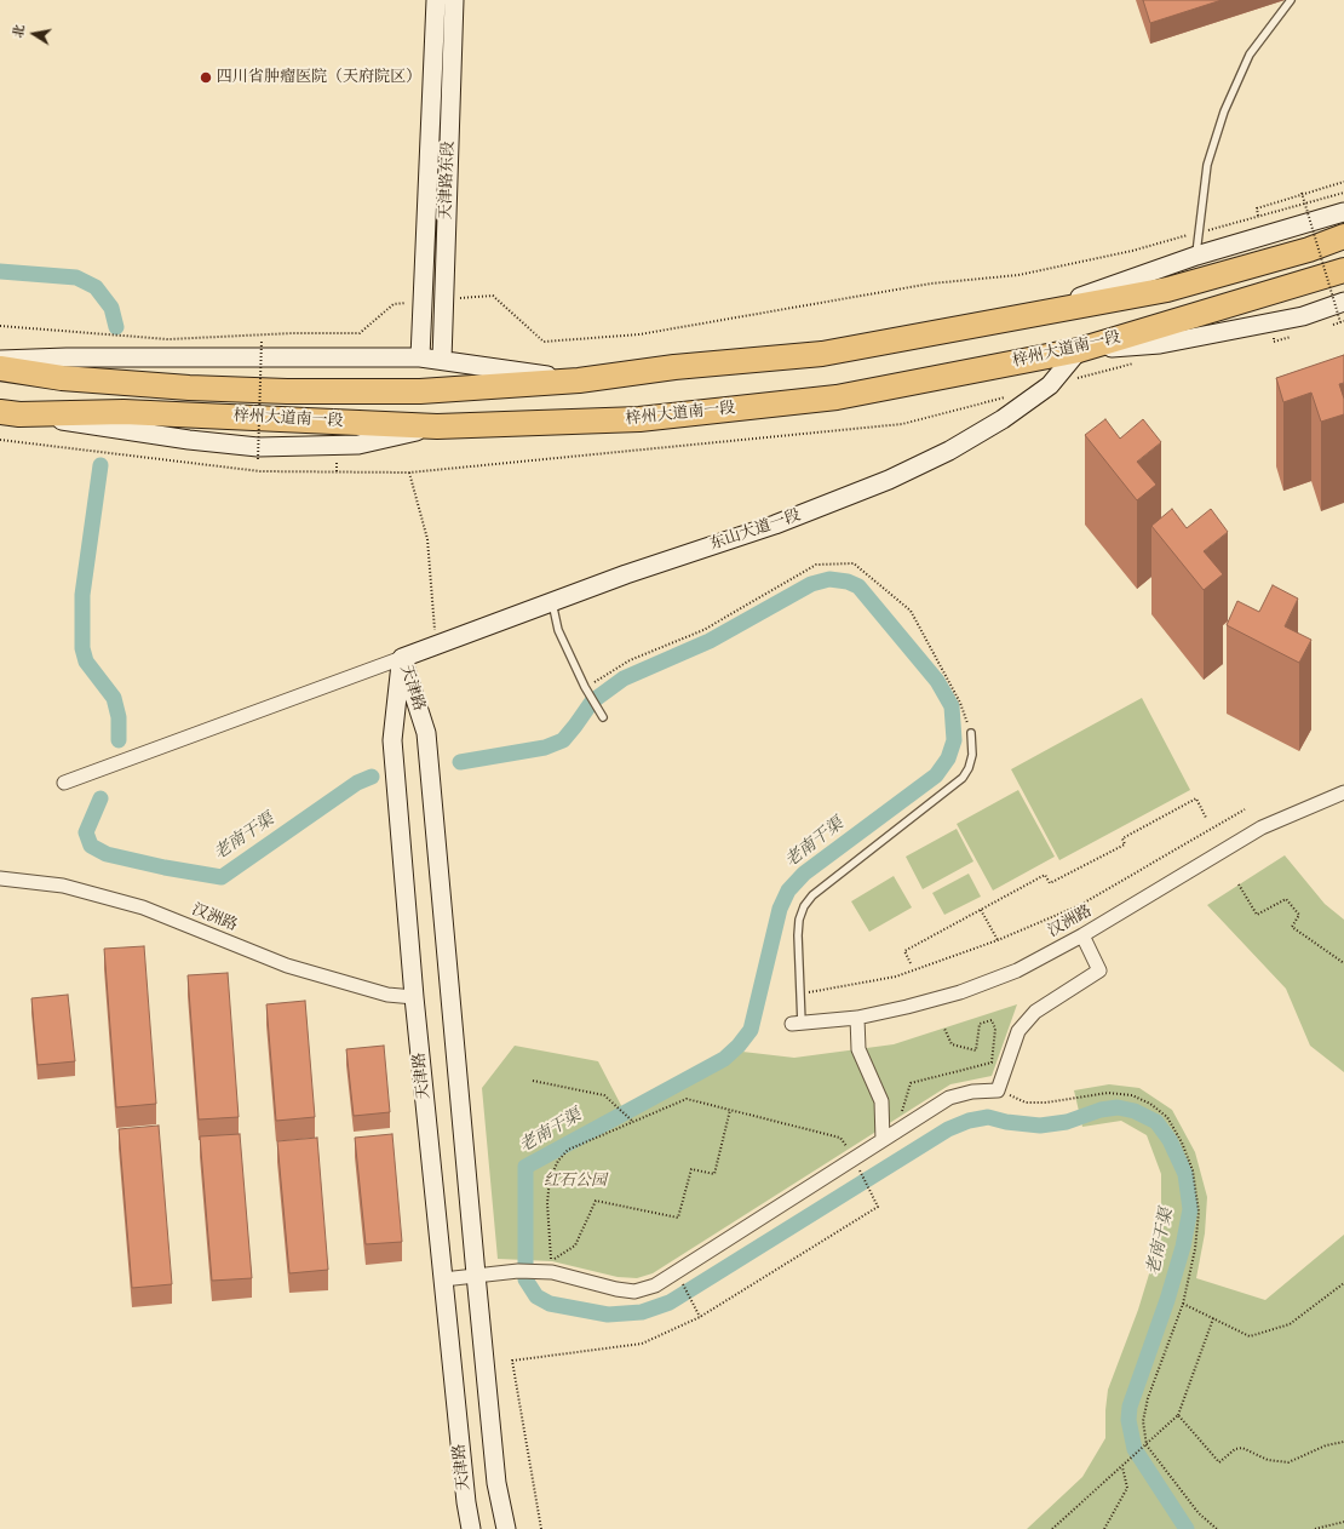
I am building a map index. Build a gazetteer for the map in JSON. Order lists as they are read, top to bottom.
{
  "streets": {
    "highway": ["梓州大道南一段"],
    "street": [
      "天津路东段",
      "东山大道一段",
      "天津路",
      "汉洲路"
    ]
  },
  "crossings": [
    ["梓州大道南一段", "东山大道一段"],
    ["东山大道一段", "天津路"],
    ["天津路", "汉洲路"]
  ],
  "water": ["老南干渠"],
  "parks": ["红石公园"],
  "places": ["四川省肿瘤医院（天府院区）"],
  "north": "left"
}
